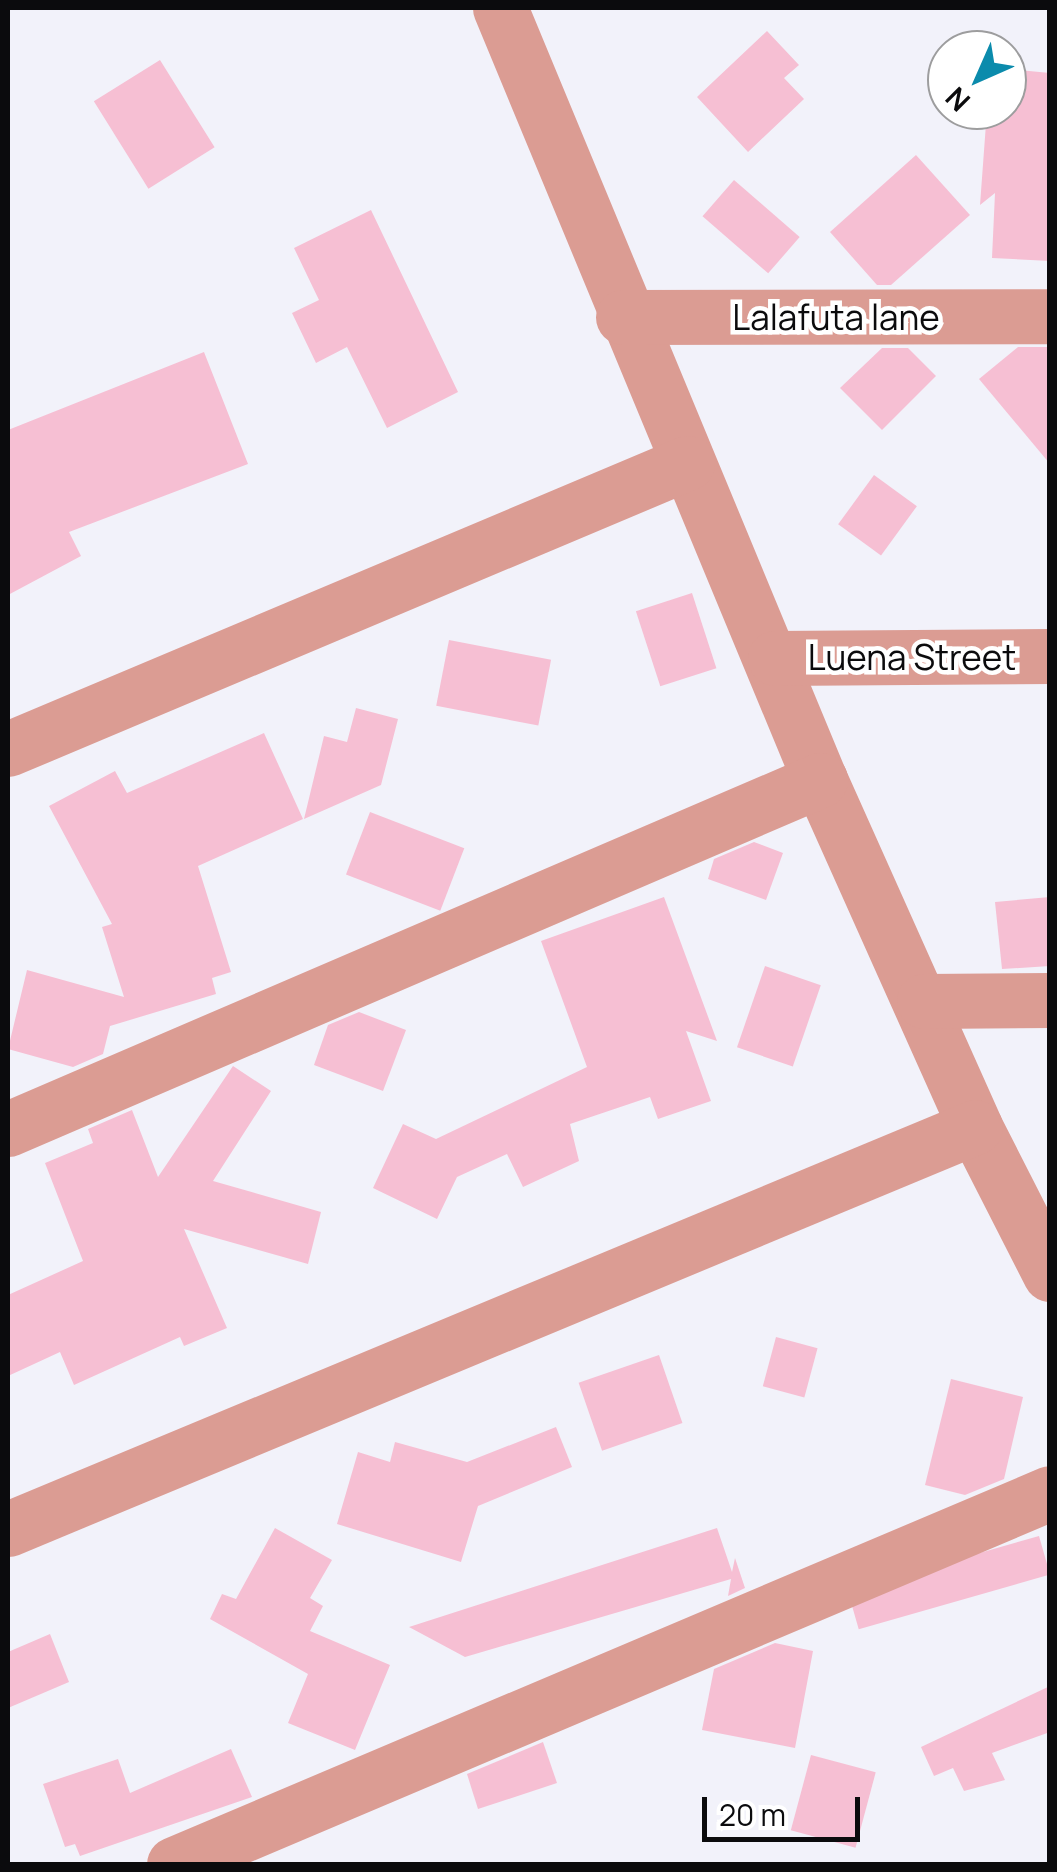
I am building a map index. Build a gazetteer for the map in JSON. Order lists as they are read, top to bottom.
{
  "streets": {
    "street": ["Lalafuta lane", "Luena Street"]
  },
  "scale_bar": "20 m",
  "north": "bottom left"
}
